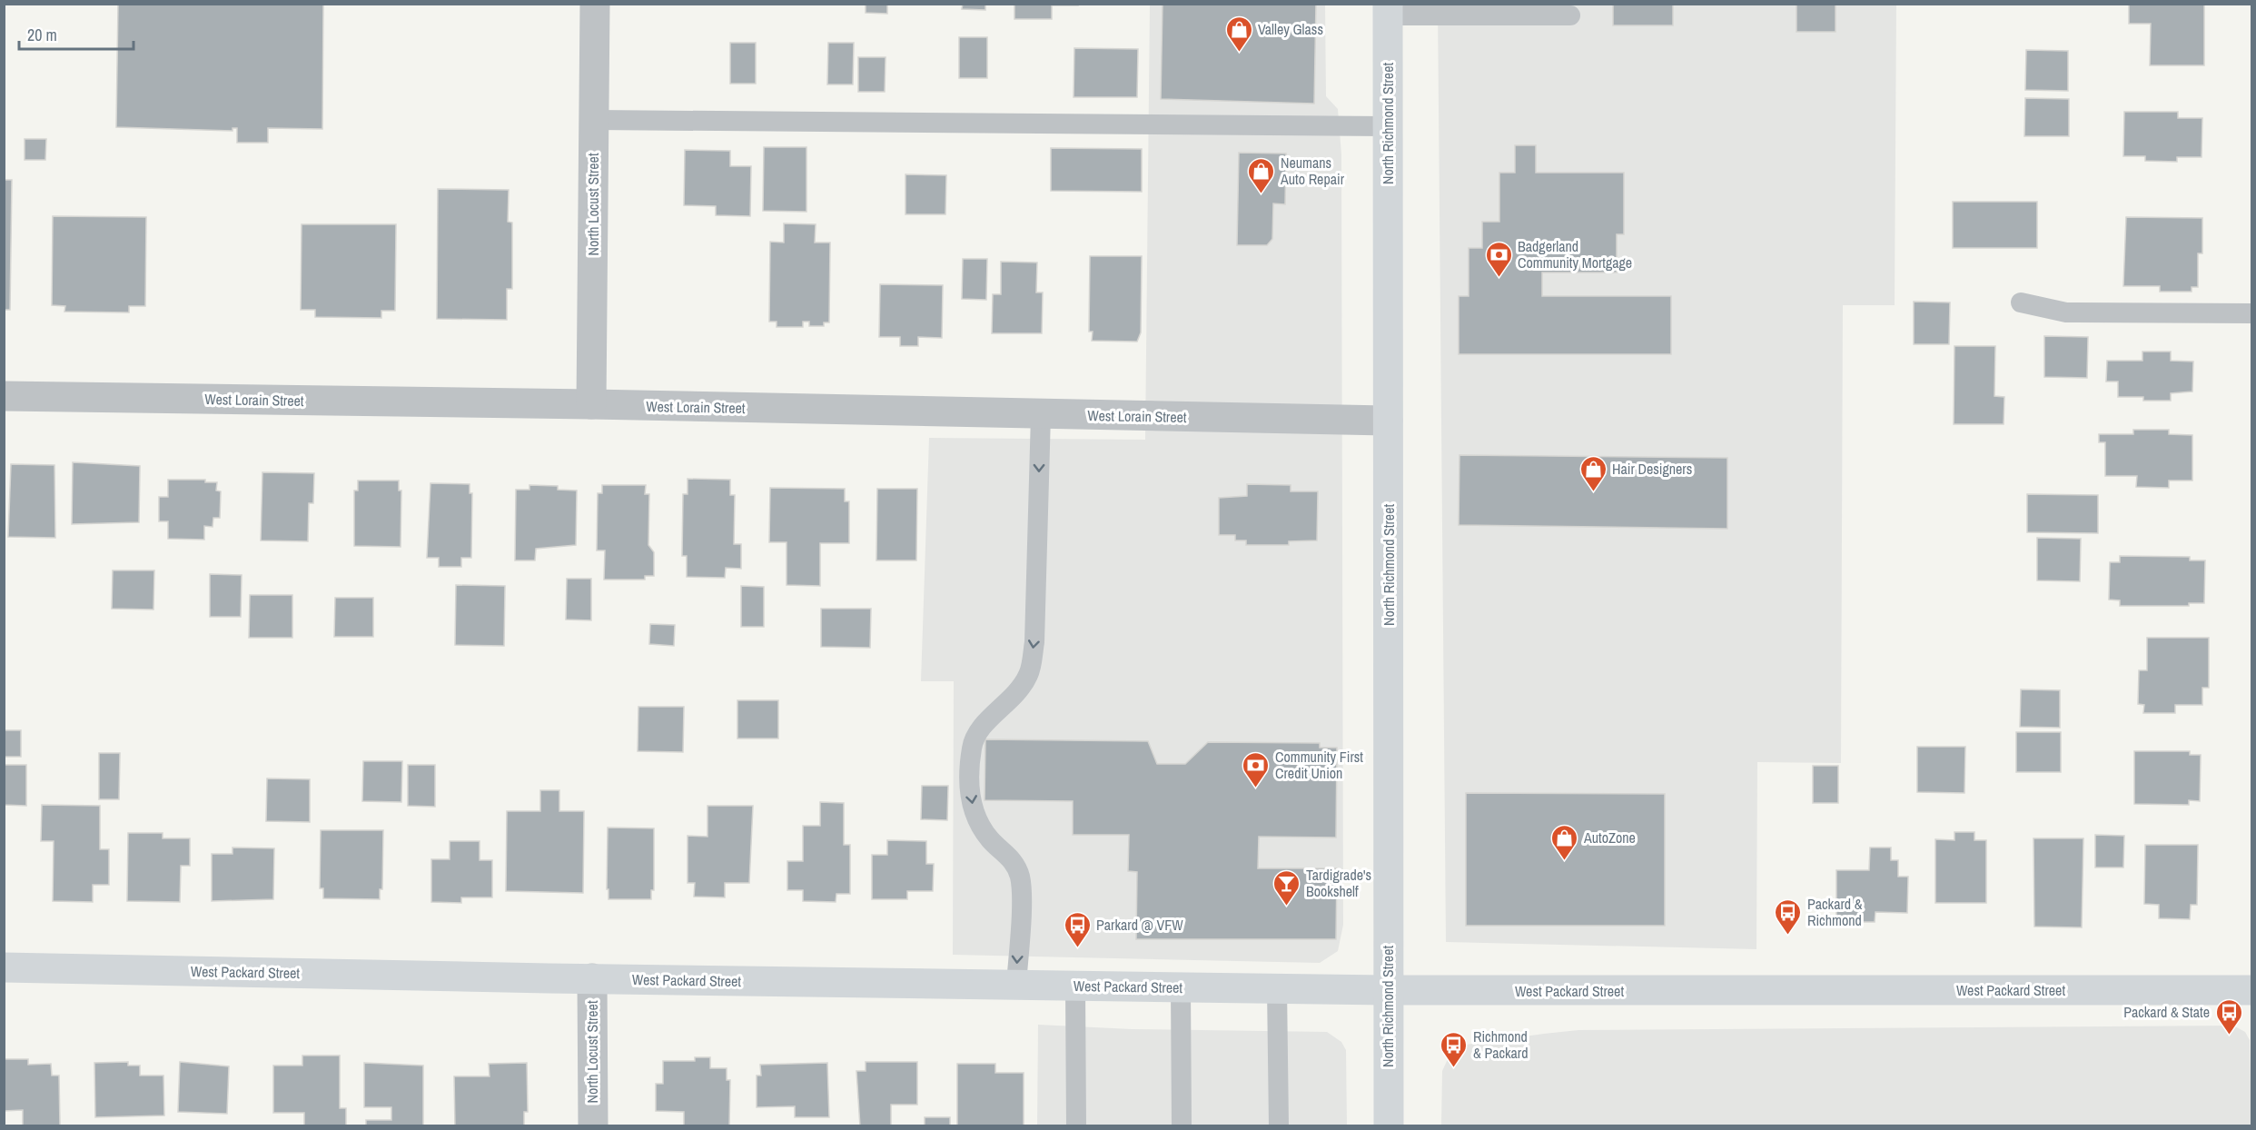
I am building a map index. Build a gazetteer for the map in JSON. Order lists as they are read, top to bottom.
{
  "streets": {
    "street": [
      "North Richmond Street",
      "North Locust Street",
      "West Lorain Street",
      "West Packard Street"
    ]
  },
  "crossings": [
    ["North Richmond Street", "West Lorain Street"],
    ["North Richmond Street", "West Packard Street"],
    ["North Locust Street", "West Lorain Street"],
    ["North Locust Street", "West Packard Street"]
  ],
  "places": {
    "shop": [
      "Valley Glass",
      "Neumans Auto Repair",
      "Hair Designers",
      "AutoZone"
    ],
    "bank": ["Badgerland Community Mortgage", "Community First Credit Union"],
    "bar": ["Tardigrade's Bookshelf"],
    "bus stop": [
      "Packard & Richmond",
      "Parkard @ VFW",
      "Packard & State",
      "Richmond & Packard"
    ]
  },
  "scale_bar": "20 m"
}
